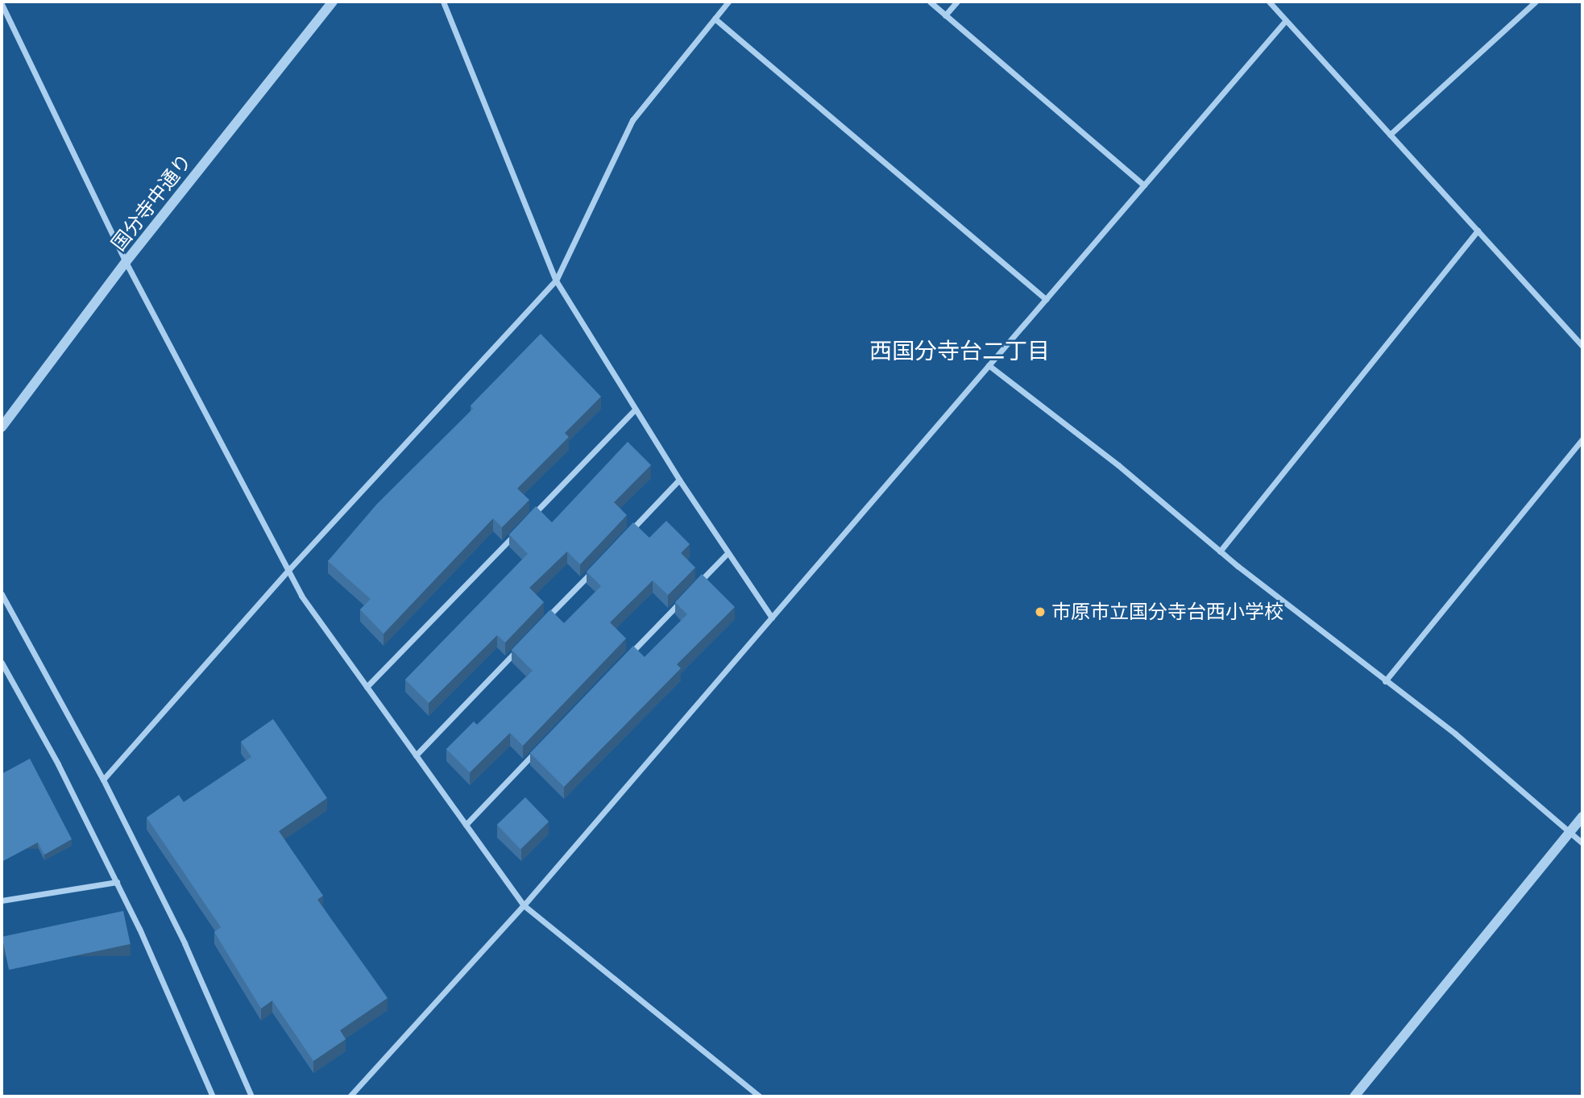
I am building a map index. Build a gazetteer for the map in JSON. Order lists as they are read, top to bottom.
{
  "streets": {
    "street": ["国分寺中通り"]
  },
  "districts": ["西国分寺台二丁目"],
  "places": ["市原市立国分寺台西小学校"]
}
